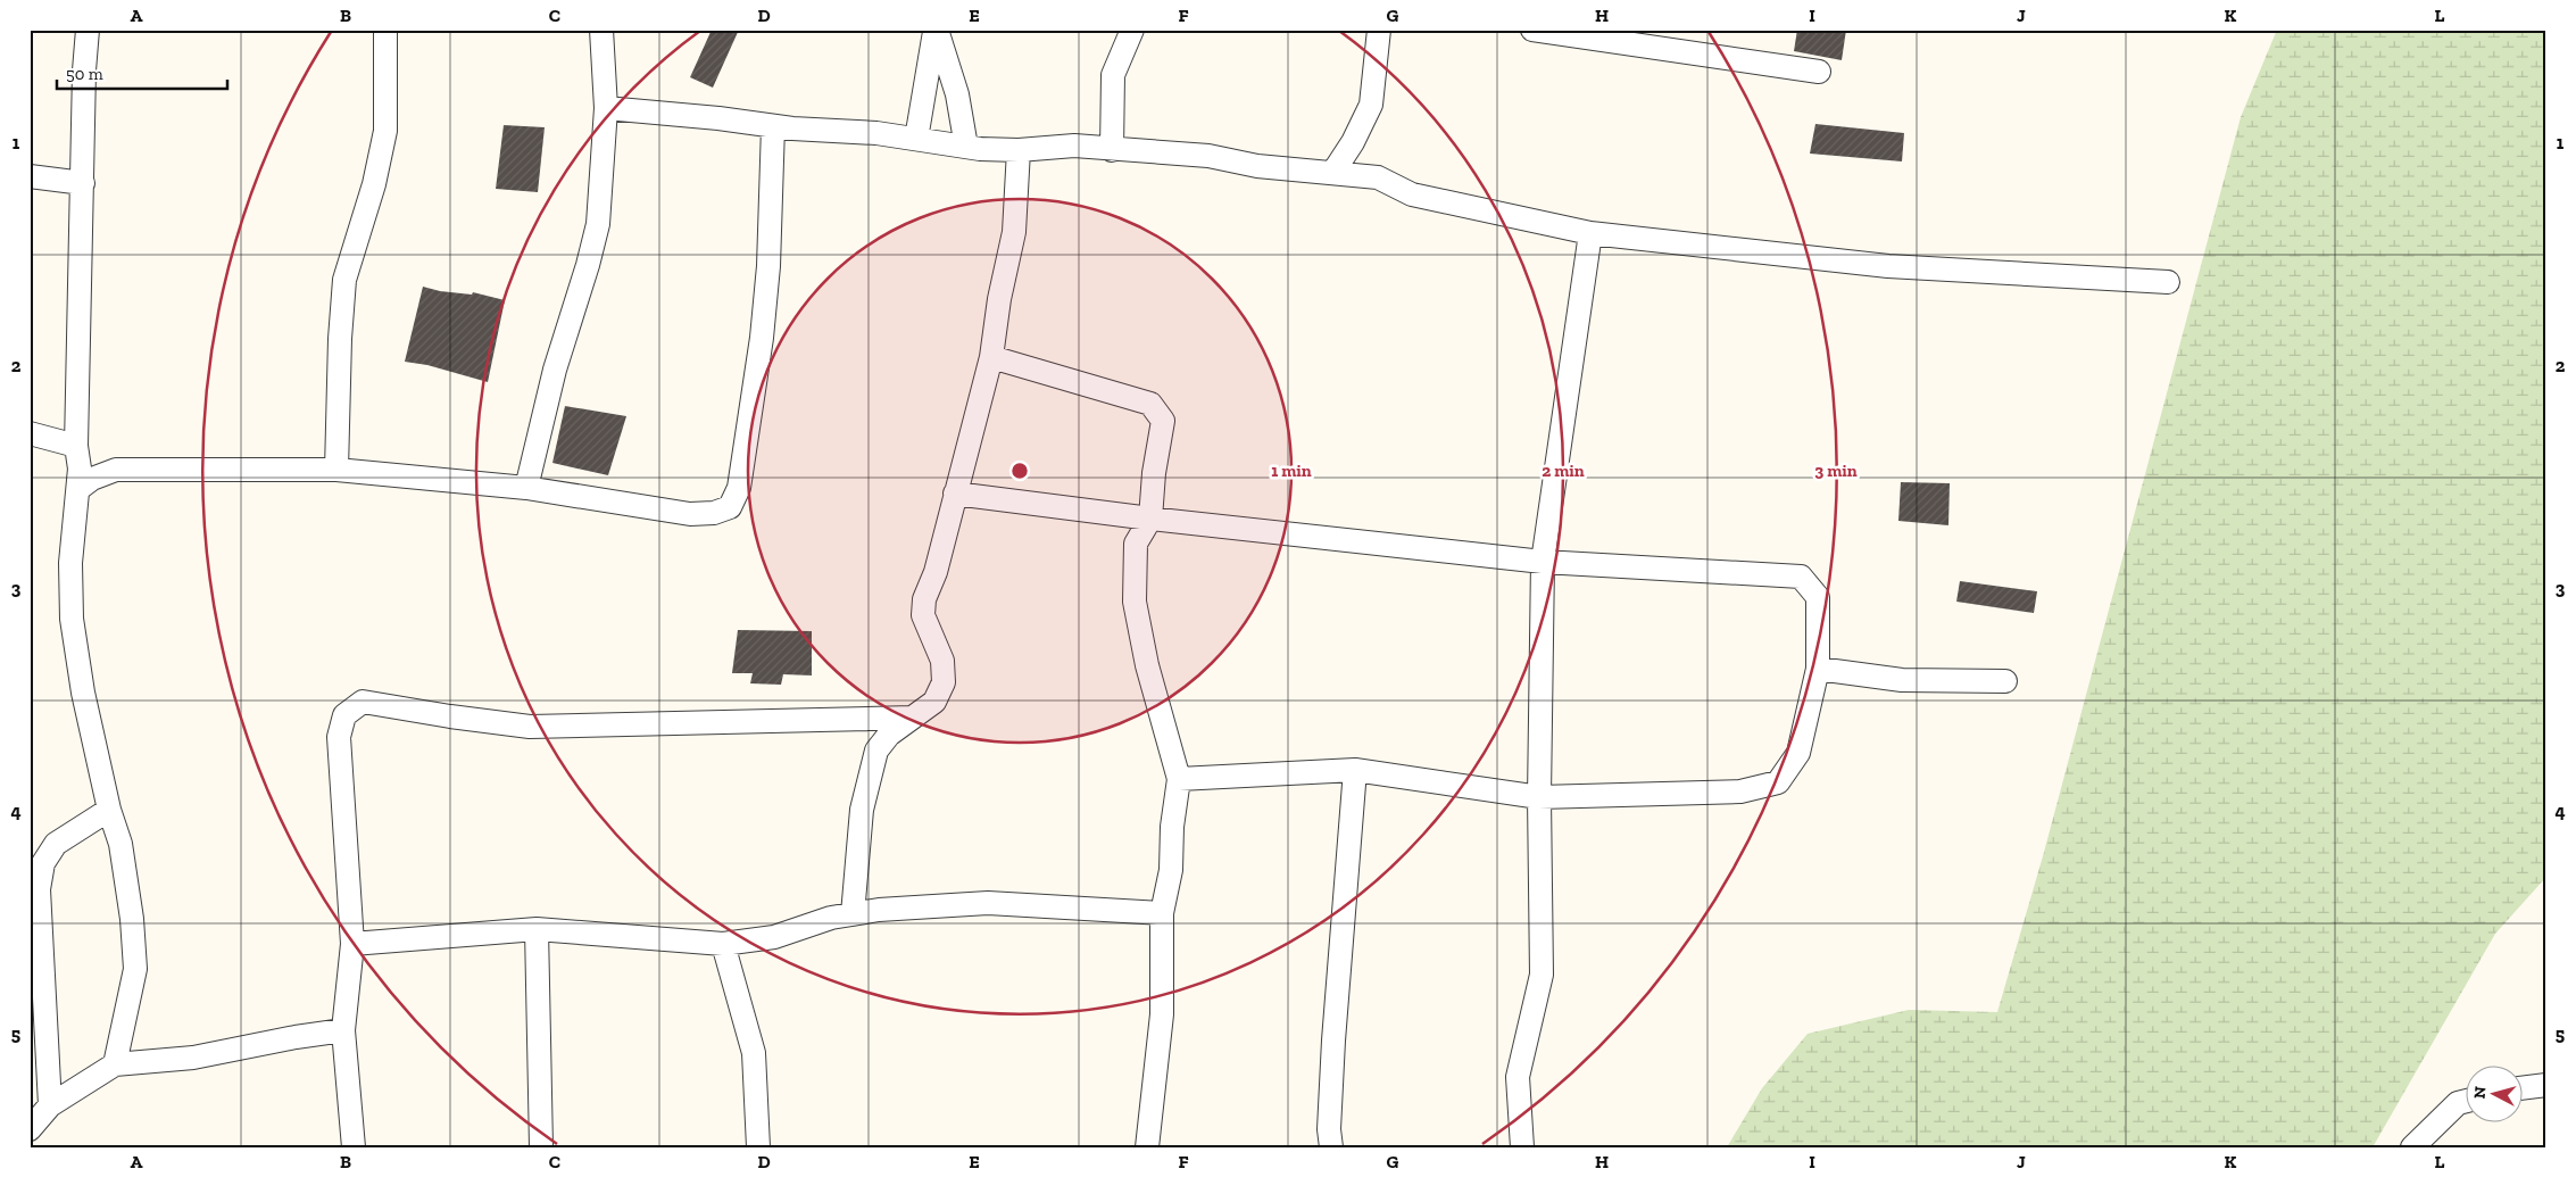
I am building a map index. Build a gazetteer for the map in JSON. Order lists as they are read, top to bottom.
{
  "scale_bar": "50 m",
  "north": "left",
  "grid": {
    "columns": [
      "A",
      "B",
      "C",
      "D",
      "E",
      "F",
      "G",
      "H",
      "I",
      "J",
      "K",
      "L"
    ],
    "rows": [
      "1",
      "2",
      "3",
      "4",
      "5"
    ]
  },
  "rings": ["1 min", "2 min", "3 min"]
}
